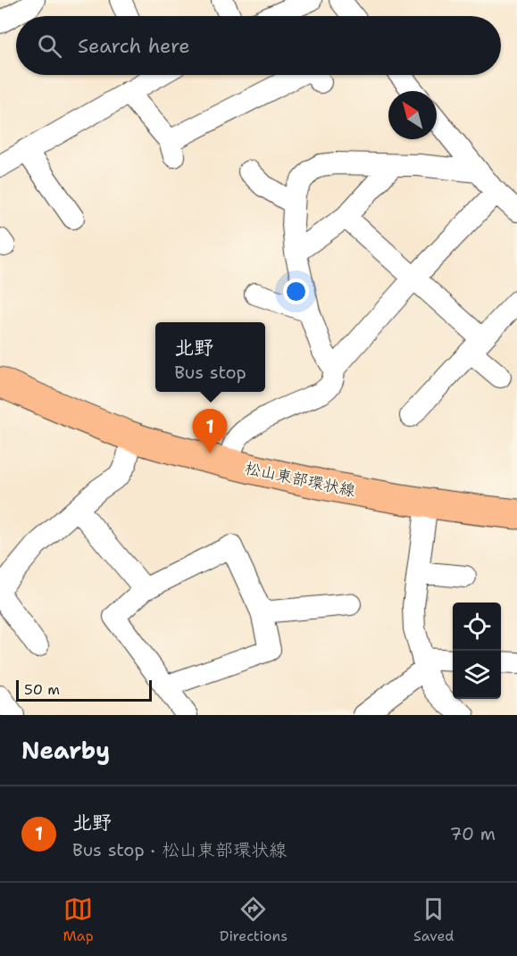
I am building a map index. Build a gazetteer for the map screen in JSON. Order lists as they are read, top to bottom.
{
  "streets": {
    "main road": ["松山東部環状線"]
  },
  "scale_bar": "50 m",
  "north": "top left",
  "page": {
    "search": "Search here",
    "popup": ["北野", "Bus stop"],
    "pins": "1",
    "scale": "50 m",
    "heading": "Nearby",
    "list": [
      {
        "mark": "1",
        "name": "北野",
        "note": "Bus stop · 松山東部環状線",
        "value": "70 m"
      }
    ],
    "nav": ["Map", "Directions", "Saved"]
  }
}
